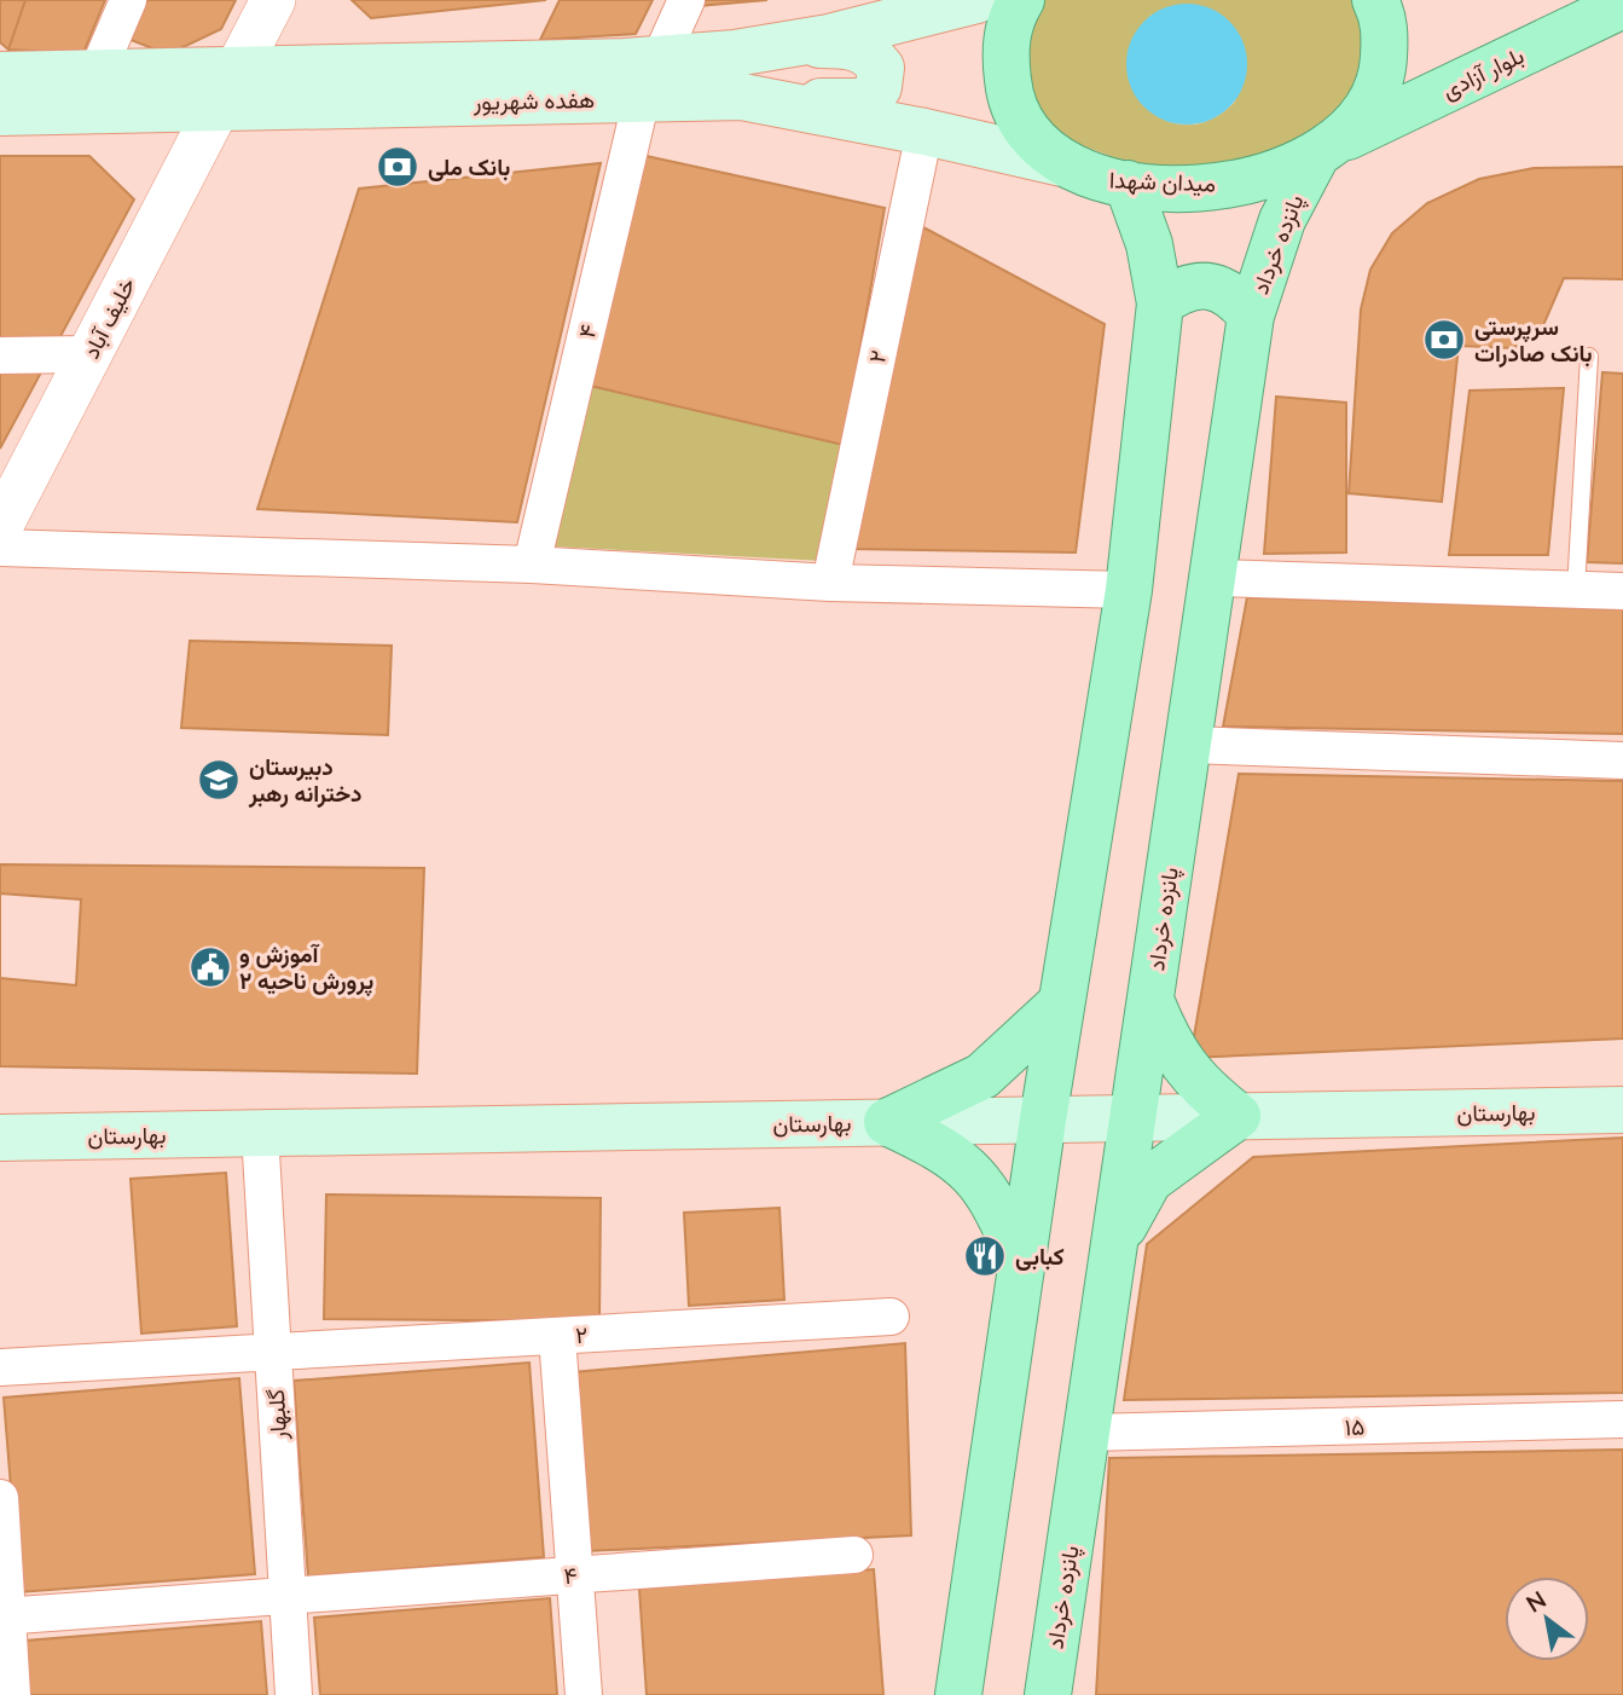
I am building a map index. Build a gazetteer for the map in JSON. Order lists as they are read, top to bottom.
{
  "streets": {
    "main road": [
      "بلوار آزادی",
      "هفده شهریور",
      "میدان شهدا",
      "پانزده خرداد",
      "بهارستان"
    ],
    "street": [
      "خلیف آباد",
      "۴",
      "۲",
      "گلبهار",
      "۱۵"
    ]
  },
  "crossings": [
    ["بلوار آزادی", "میدان شهدا"],
    ["بلوار آزادی", "پانزده خرداد"],
    ["هفده شهریور", "میدان شهدا"],
    ["هفده شهریور", "خلیف آباد"],
    ["هفده شهریور", "۴"],
    ["هفده شهریور", "۲"],
    ["میدان شهدا", "پانزده خرداد"],
    ["پانزده خرداد", "بهارستان"],
    ["پانزده خرداد", "۱۵"],
    ["۴", "گلبهار"],
    ["۲", "گلبهار"],
    ["بهارستان", "گلبهار"]
  ],
  "places": {
    "bank": ["بانک ملی", "سرپرستی بانک صادرات"],
    "school or university": ["دبیرستان دخترانه رهبر"],
    "public building": ["آموزش و پرورش ناحیه ۲"],
    "restaurant": ["کبابی"]
  },
  "north": "top left"
}
